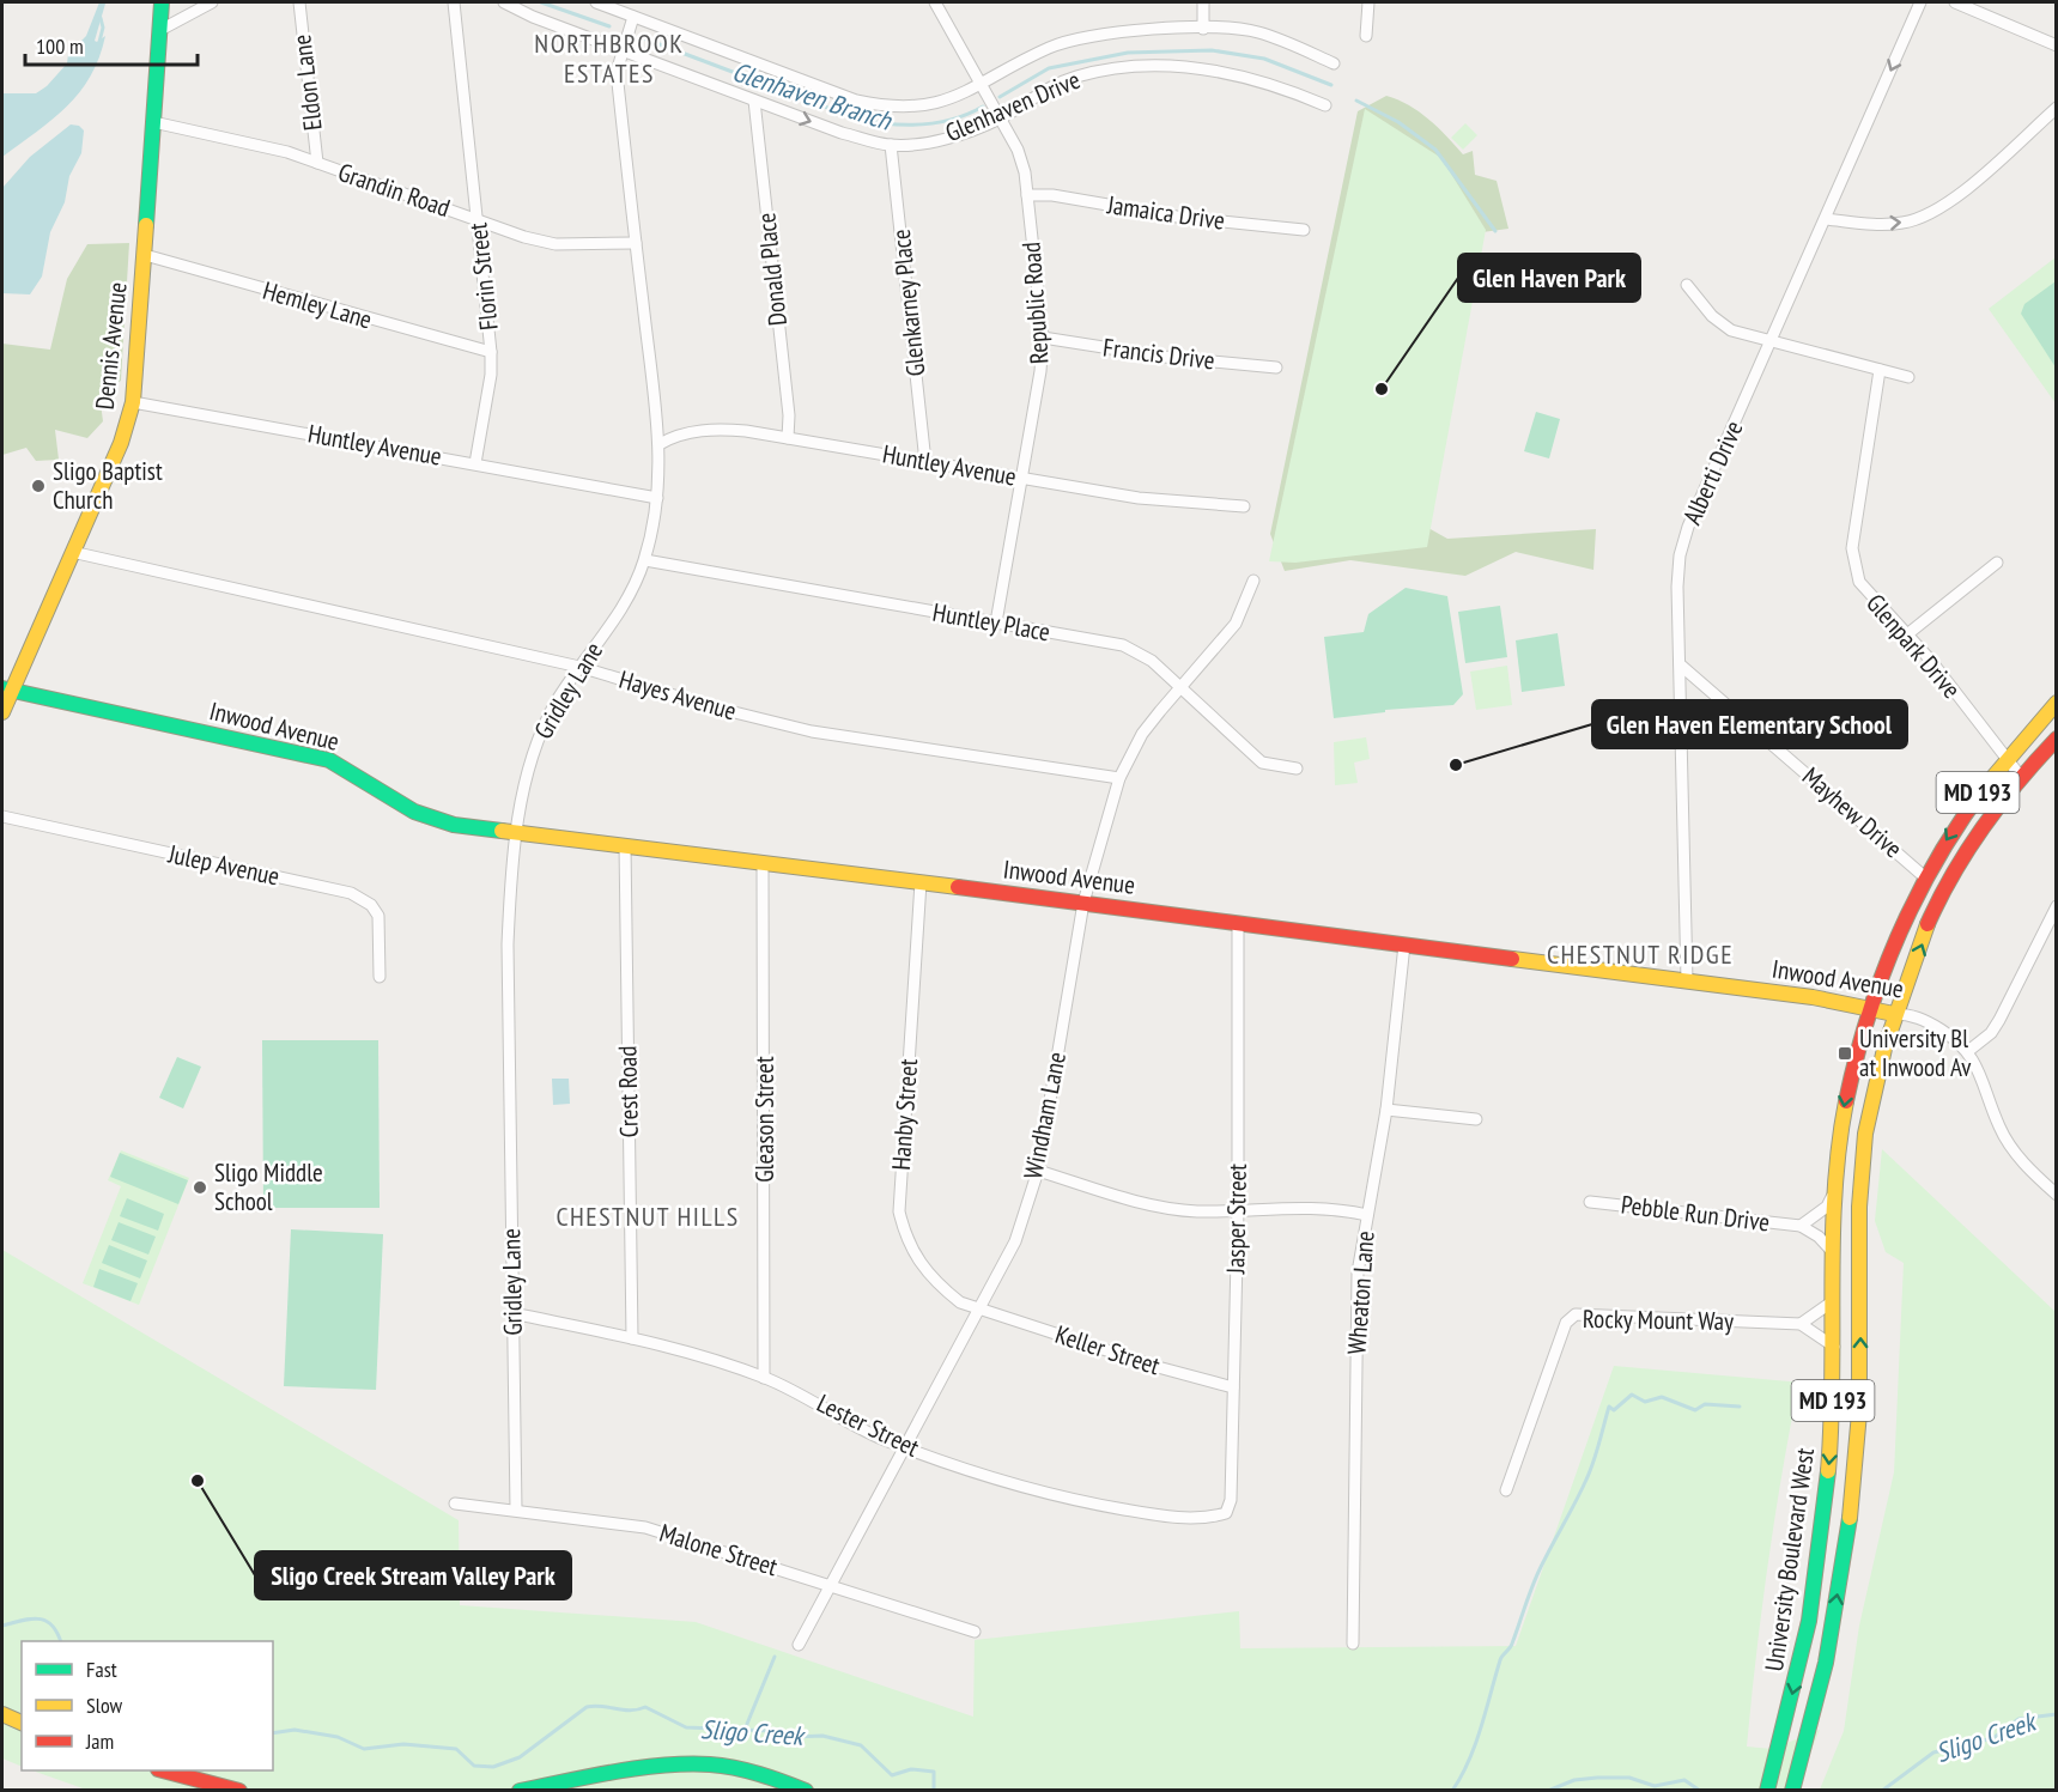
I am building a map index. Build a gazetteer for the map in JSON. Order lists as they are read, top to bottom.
{
  "streets": {
    "street": [
      "Eldon Lane",
      "Glenhaven Drive",
      "Grandin Road",
      "Jamaica Drive",
      "Donald Place",
      "Florin Street",
      "Glenkarney Place",
      "Republic Road",
      "Hemley Lane",
      "Dennis Avenue",
      "Francis Drive",
      "Huntley Avenue",
      "Alberti Drive",
      "Huntley Place",
      "Glenpark Drive",
      "Gridley Lane",
      "Hayes Avenue",
      "Inwood Avenue",
      "MD 193",
      "Mayhew Drive",
      "Julep Avenue",
      "Crest Road",
      "Hanby Street",
      "Windham Lane",
      "Gleason Street",
      "Pebble Run Drive",
      "Jasper Street",
      "Wheaton Lane",
      "Rocky Mount Way",
      "Keller Street",
      "Lester Street",
      "Malone Street",
      "University Boulevard West"
    ]
  },
  "crossings": [
    ["Eldon Lane", "Grandin Road"],
    ["Glenhaven Drive", "Donald Place"],
    ["Glenhaven Drive", "Glenkarney Place"],
    ["Glenhaven Drive", "Republic Road"],
    ["Glenhaven Drive", "Gridley Lane"],
    ["Grandin Road", "Florin Street"],
    ["Grandin Road", "Dennis Avenue"],
    ["Grandin Road", "Gridley Lane"],
    ["Jamaica Drive", "Republic Road"],
    ["Donald Place", "Huntley Avenue"],
    ["Florin Street", "Hemley Lane"],
    ["Florin Street", "Huntley Avenue"],
    ["Glenkarney Place", "Huntley Avenue"],
    ["Republic Road", "Francis Drive"],
    ["Republic Road", "Huntley Avenue"],
    ["Republic Road", "Huntley Place"],
    ["Hemley Lane", "Dennis Avenue"],
    ["Dennis Avenue", "Huntley Avenue"],
    ["Dennis Avenue", "Hayes Avenue"],
    ["Dennis Avenue", "Inwood Avenue"],
    ["Huntley Avenue", "Gridley Lane"],
    ["Alberti Drive", "Inwood Avenue"],
    ["Alberti Drive", "Mayhew Drive"],
    ["Huntley Place", "Gridley Lane"],
    ["Huntley Place", "Windham Lane"],
    ["Glenpark Drive", "University Boulevard West"],
    ["Gridley Lane", "Hayes Avenue"],
    ["Gridley Lane", "Inwood Avenue"],
    ["Gridley Lane", "Lester Street"],
    ["Gridley Lane", "Malone Street"],
    ["Hayes Avenue", "Windham Lane"],
    ["Inwood Avenue", "Crest Road"],
    ["Inwood Avenue", "Hanby Street"],
    ["Inwood Avenue", "Windham Lane"],
    ["Inwood Avenue", "Gleason Street"],
    ["Inwood Avenue", "Jasper Street"],
    ["Inwood Avenue", "Wheaton Lane"],
    ["Inwood Avenue", "University Boulevard West"],
    ["Mayhew Drive", "University Boulevard West"],
    ["Crest Road", "Lester Street"],
    ["Hanby Street", "Windham Lane"],
    ["Hanby Street", "Keller Street"],
    ["Windham Lane", "Keller Street"],
    ["Windham Lane", "Lester Street"],
    ["Windham Lane", "Malone Street"],
    ["Gleason Street", "Lester Street"],
    ["Pebble Run Drive", "University Boulevard West"],
    ["Jasper Street", "Keller Street"],
    ["Jasper Street", "Lester Street"],
    ["Rocky Mount Way", "University Boulevard West"]
  ],
  "districts": ["NORTHBROOK ESTATES", "CHESTNUT RIDGE", "CHESTNUT HILLS"],
  "water": ["Glenhaven Branch", "Sligo Creek"],
  "places": {
    "other": [
      "Glen Haven Park",
      "Sligo Baptist Church",
      "Glen Haven Elementary School",
      "Sligo Middle School",
      "Sligo Creek Stream Valley Park"
    ],
    "transit": ["University Bl at Inwood Av"]
  },
  "legend": ["Fast", "Slow", "Jam"],
  "scale_bar": "100 m"
}
